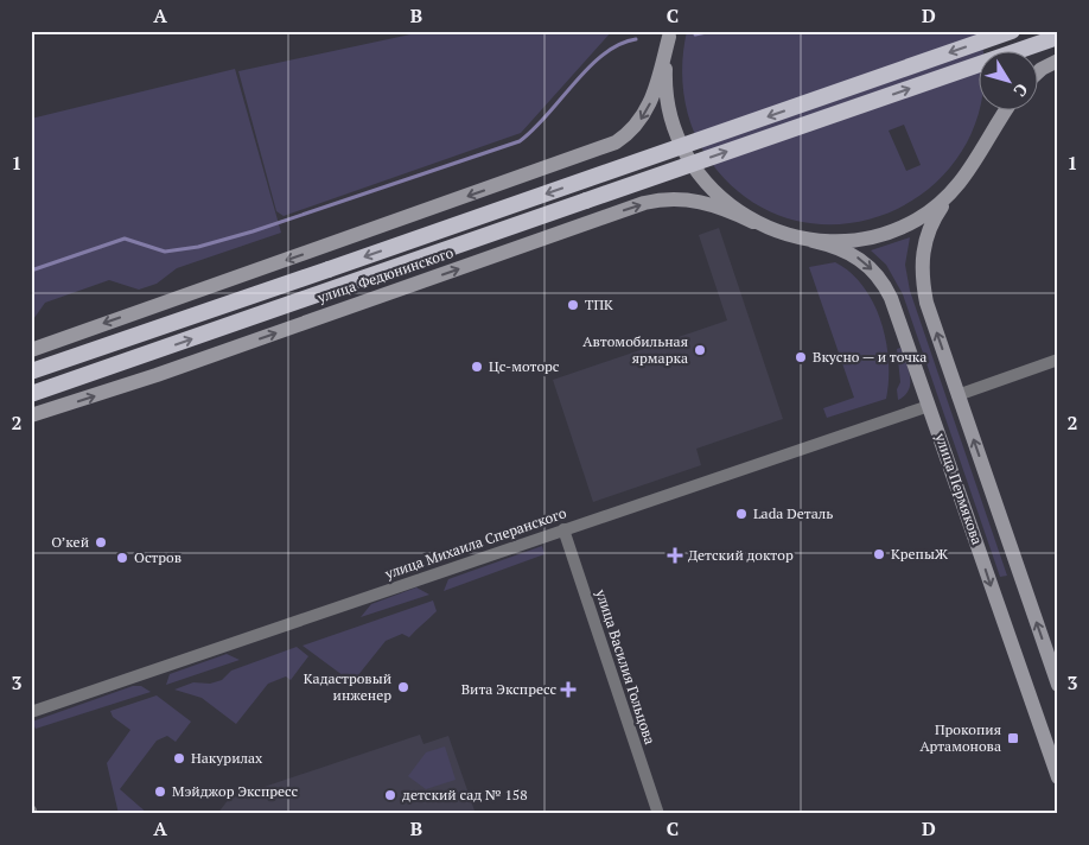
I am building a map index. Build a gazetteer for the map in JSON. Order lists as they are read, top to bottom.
{
  "streets": {
    "highway": ["улица Федюнинского"],
    "main road": ["улица Пермякова"],
    "street": ["улица Михаила Сперанского", "улица Василия Гольцова"]
  },
  "crossings": [
    ["улица Пермякова", "улица Михаила Сперанского"],
    ["улица Михаила Сперанского", "улица Василия Гольцова"]
  ],
  "places": {
    "other": [
      "ТПК",
      "Автомобильная ярмарка",
      "Вкусно — и точка",
      "Цс-моторс",
      "Lada Dеталь",
      "О’кей",
      "КрепыЖ",
      "Остров",
      "Кадастровый инженер",
      "Накурилах",
      "Мэйджор Экспресс",
      "детский сад № 158"
    ],
    "health": ["Детский доктор", "Вита Экспресс"],
    "transit": ["Прокопия Артамонова"]
  },
  "north": "bottom right",
  "grid": {
    "columns": [
      "A",
      "B",
      "C",
      "D"
    ],
    "rows": ["1", "2", "3"]
  }
}
